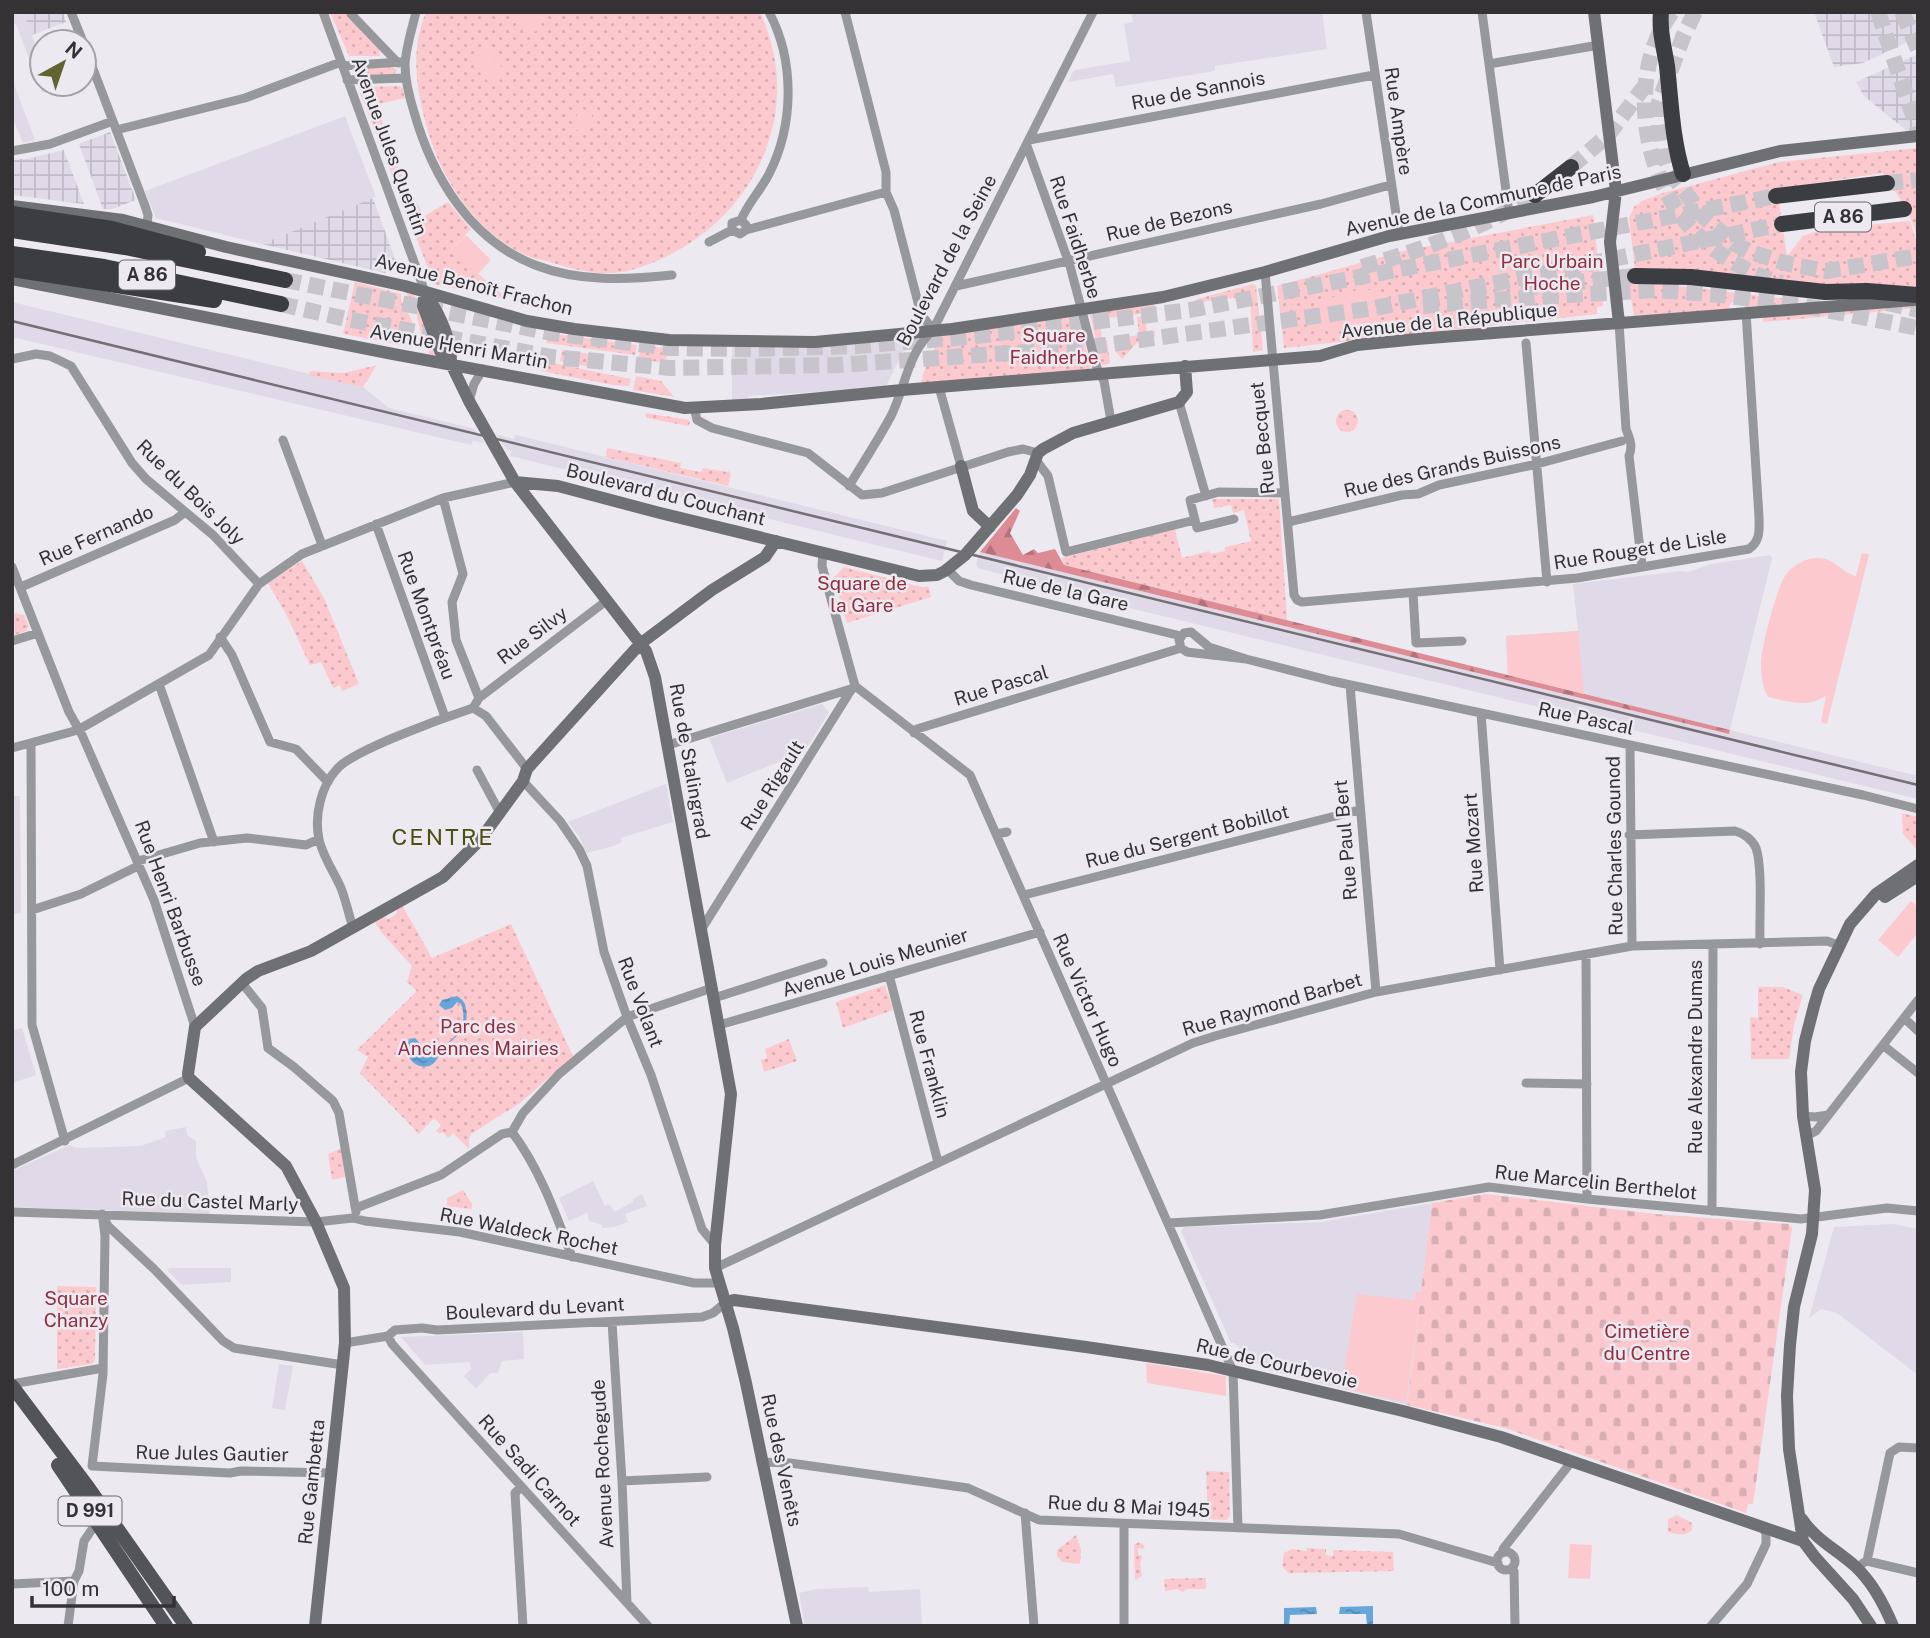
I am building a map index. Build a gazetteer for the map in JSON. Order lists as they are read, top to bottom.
{
  "streets": {
    "highway": ["A 86"],
    "main road": ["D 991"],
    "street": [
      "Rue de Sannois",
      "Rue Ampère",
      "Avenue Jules Quentin",
      "Avenue de la Commune de Paris",
      "Rue de Bezons",
      "Rue Faidherbe",
      "Boulevard de la Seine",
      "Avenue Benoît Frachon",
      "Avenue de la République",
      "Avenue Henri Martin",
      "Rue Becquet",
      "Rue des Grands Buissons",
      "Rue du Bois Joly",
      "Boulevard du Couchant",
      "Rue Fernando",
      "Rue Rouget de Lisle",
      "Rue de la Gare",
      "Rue Montpréau",
      "Rue Silvy",
      "Rue Pascal",
      "Rue de Stalingrad",
      "Rue Rigault",
      "Rue du Sergent Bobillot",
      "Rue Paul Bert",
      "Rue Mozart",
      "Rue Charles Gounod",
      "Rue Henri Barbusse",
      "Avenue Louis Meunier",
      "Rue Victor Hugo",
      "Rue Volant",
      "Rue Raymond Barbet",
      "Rue Alexandre Dumas",
      "Rue Franklin",
      "Rue Marcelin Berthelot",
      "Rue du Castel Marly",
      "Rue Waldeck Rochet",
      "Boulevard du Levant",
      "Rue de Courbevoie",
      "Rue Jules Gautier",
      "Rue des Venêts",
      "Avenue Rochegude",
      "Rue Sadi Carnot",
      "Rue Gambetta",
      "Rue du 8 Mai 1945"
    ]
  },
  "crossings": [
    ["Rue de Sannois", "Rue Ampère"],
    ["Rue de Sannois", "Rue Faidherbe"],
    ["Rue de Sannois", "Boulevard de la Seine"],
    ["Rue Ampère", "Avenue de la Commune de Paris"],
    ["Rue Ampère", "Rue de Bezons"],
    ["Avenue Jules Quentin", "Avenue Benoît Frachon"],
    ["Avenue Jules Quentin", "Rue de Stalingrad"],
    ["Avenue de la Commune de Paris", "Rue Faidherbe"],
    ["Avenue de la Commune de Paris", "Boulevard de la Seine"],
    ["Avenue de la Commune de Paris", "Avenue Benoît Frachon"],
    ["Avenue de la Commune de Paris", "Rue Becquet"],
    ["Rue de Bezons", "Rue Faidherbe"],
    ["Rue de Bezons", "Boulevard de la Seine"],
    ["Rue Faidherbe", "Boulevard de la Seine"],
    ["Rue Faidherbe", "Avenue de la République"],
    ["Boulevard de la Seine", "Avenue Benoît Frachon"],
    ["Boulevard de la Seine", "Avenue de la République"],
    ["Boulevard de la Seine", "Avenue Henri Martin"],
    ["Avenue Benoît Frachon", "Rue de Stalingrad"],
    ["Avenue de la République", "Avenue Henri Martin"],
    ["Avenue de la République", "Rue Becquet"],
    ["Avenue de la République", "Rue Rouget de Lisle"],
    ["Avenue Henri Martin", "Rue de Stalingrad"],
    ["Rue Becquet", "Rue des Grands Buissons"],
    ["Rue Becquet", "Rue Rouget de Lisle"],
    ["Rue du Bois Joly", "Boulevard du Couchant"],
    ["Rue du Bois Joly", "Rue Fernando"],
    ["Boulevard du Couchant", "Rue de la Gare"],
    ["Boulevard du Couchant", "Rue Montpréau"],
    ["Boulevard du Couchant", "Rue de Stalingrad"],
    ["Boulevard du Couchant", "Rue Henri Barbusse"],
    ["Rue Fernando", "Rue Henri Barbusse"],
    ["Rue de la Gare", "Rue Pascal"],
    ["Rue Silvy", "Rue de Stalingrad"],
    ["Rue Pascal", "Rue Paul Bert"],
    ["Rue Pascal", "Rue Mozart"],
    ["Rue Pascal", "Rue Charles Gounod"],
    ["Rue Pascal", "Rue Victor Hugo"],
    ["Rue de Stalingrad", "Rue Rigault"],
    ["Rue de Stalingrad", "Avenue Louis Meunier"],
    ["Rue de Stalingrad", "Rue Volant"],
    ["Rue de Stalingrad", "Rue Raymond Barbet"],
    ["Rue de Stalingrad", "Rue des Venêts"],
    ["Rue Rigault", "Rue Victor Hugo"],
    ["Rue du Sergent Bobillot", "Rue Paul Bert"],
    ["Rue du Sergent Bobillot", "Rue Victor Hugo"],
    ["Rue Paul Bert", "Rue Raymond Barbet"],
    ["Rue Mozart", "Rue Raymond Barbet"],
    ["Rue Charles Gounod", "Rue Raymond Barbet"],
    ["Avenue Louis Meunier", "Rue Victor Hugo"],
    ["Avenue Louis Meunier", "Rue Franklin"],
    ["Rue Victor Hugo", "Rue Raymond Barbet"],
    ["Rue Victor Hugo", "Rue Marcelin Berthelot"],
    ["Rue Victor Hugo", "Rue de Courbevoie"],
    ["Rue Raymond Barbet", "Rue Alexandre Dumas"],
    ["Rue Raymond Barbet", "Rue Franklin"],
    ["Rue Raymond Barbet", "Rue des Venêts"],
    ["Rue Alexandre Dumas", "Rue Marcelin Berthelot"],
    ["Rue du Castel Marly", "Rue Waldeck Rochet"],
    ["Rue du Castel Marly", "Rue Gambetta"],
    ["Rue Waldeck Rochet", "Rue des Venêts"],
    ["Boulevard du Levant", "Rue de Courbevoie"],
    ["Boulevard du Levant", "Rue des Venêts"],
    ["Boulevard du Levant", "Avenue Rochegude"],
    ["Boulevard du Levant", "Rue Sadi Carnot"],
    ["Boulevard du Levant", "Rue Gambetta"],
    ["Rue de Courbevoie", "Rue des Venêts"],
    ["Rue Jules Gautier", "Rue Gambetta"],
    ["Rue des Venêts", "Rue du 8 Mai 1945"],
    ["Avenue Rochegude", "Rue Sadi Carnot"]
  ],
  "districts": ["CENTRE"],
  "parks": [
    "Parc Urbain Hoche",
    "Square Faidherbe",
    "Square de la Gare",
    "Parc des Anciennes Mairies",
    "Square Chanzy",
    "Cimetière du Centre"
  ],
  "scale_bar": "100 m",
  "north": "top right"
}
